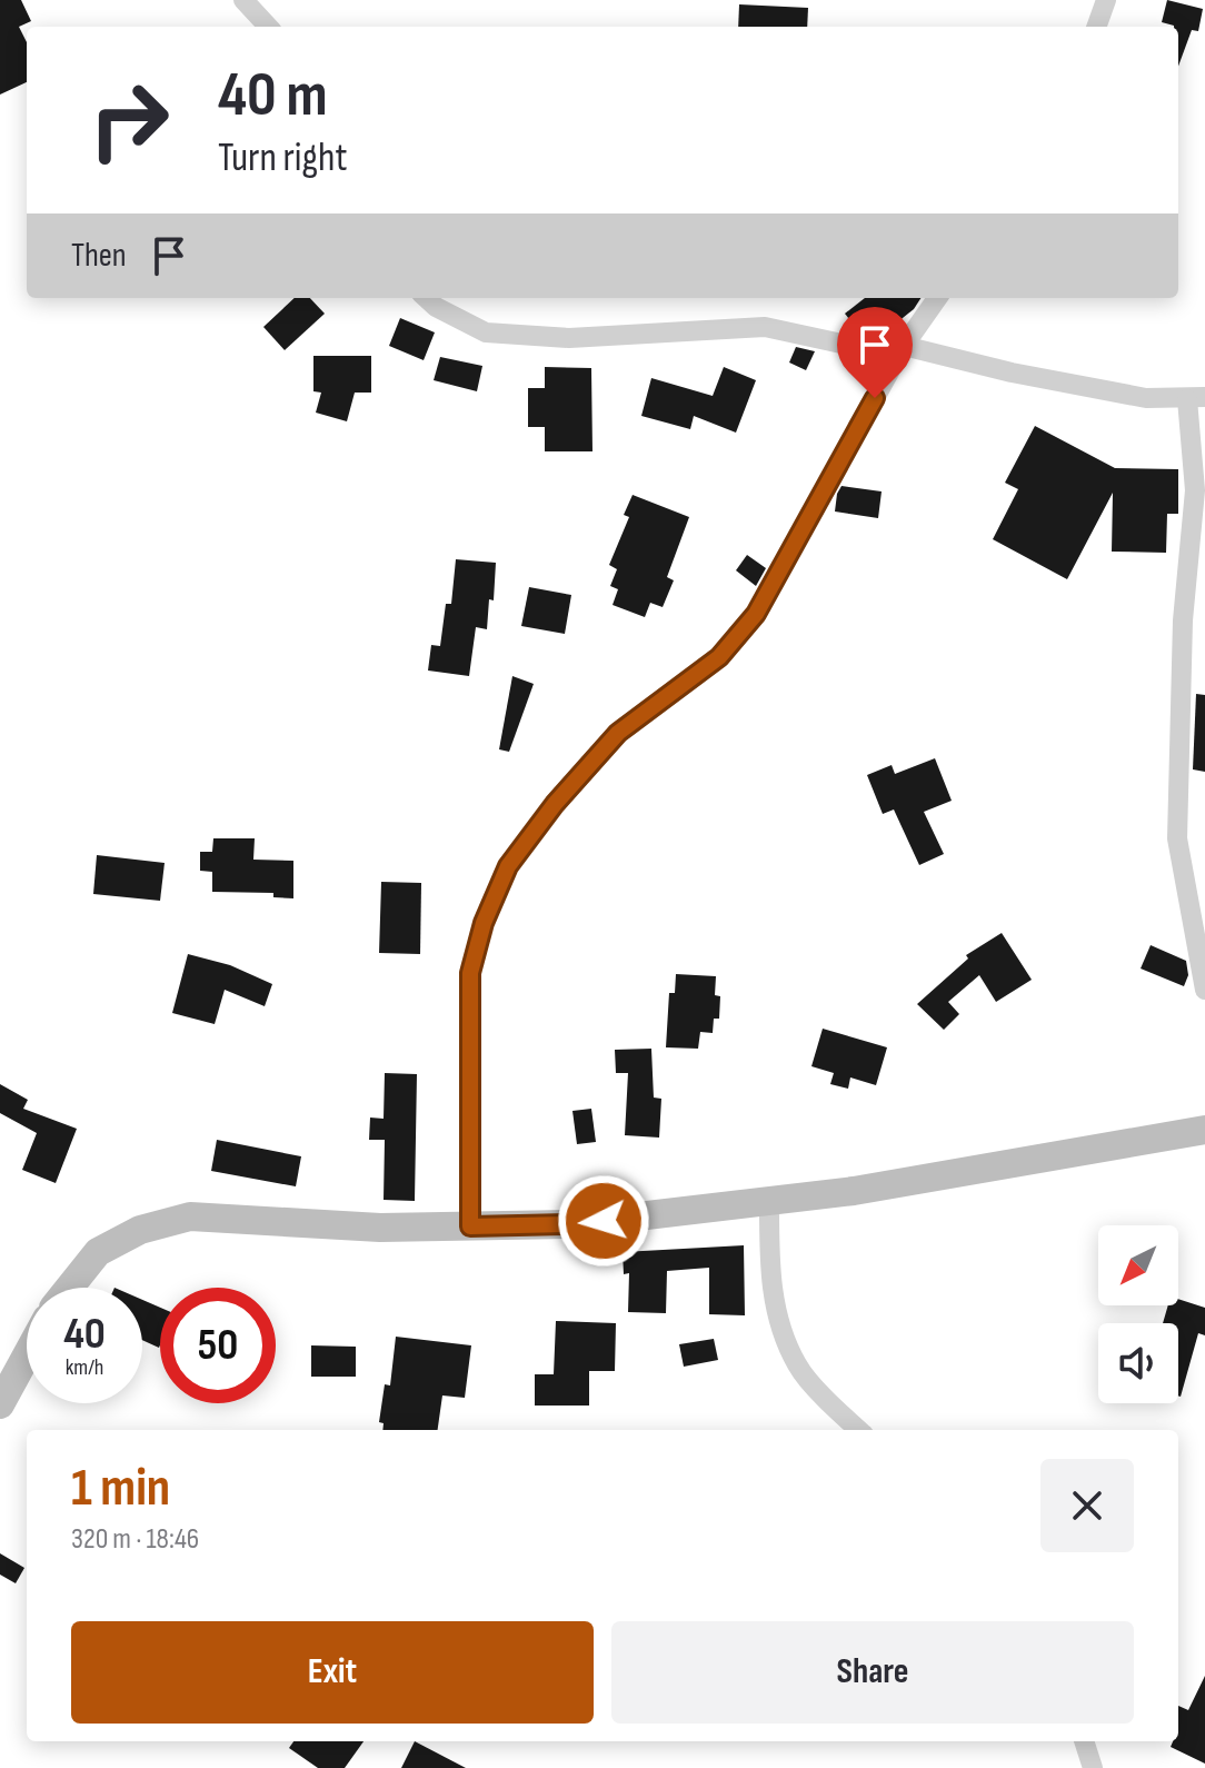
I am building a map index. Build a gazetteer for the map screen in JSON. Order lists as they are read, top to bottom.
{
  "north": "bottom left",
  "page": {
    "turn": ["40 m", "Turn right"],
    "then": "Then",
    "speed": "40 km/h",
    "limit": "50",
    "heading": ["1 min", "320 m · 18:46"],
    "buttons": ["Exit", "Share"]
  }
}
